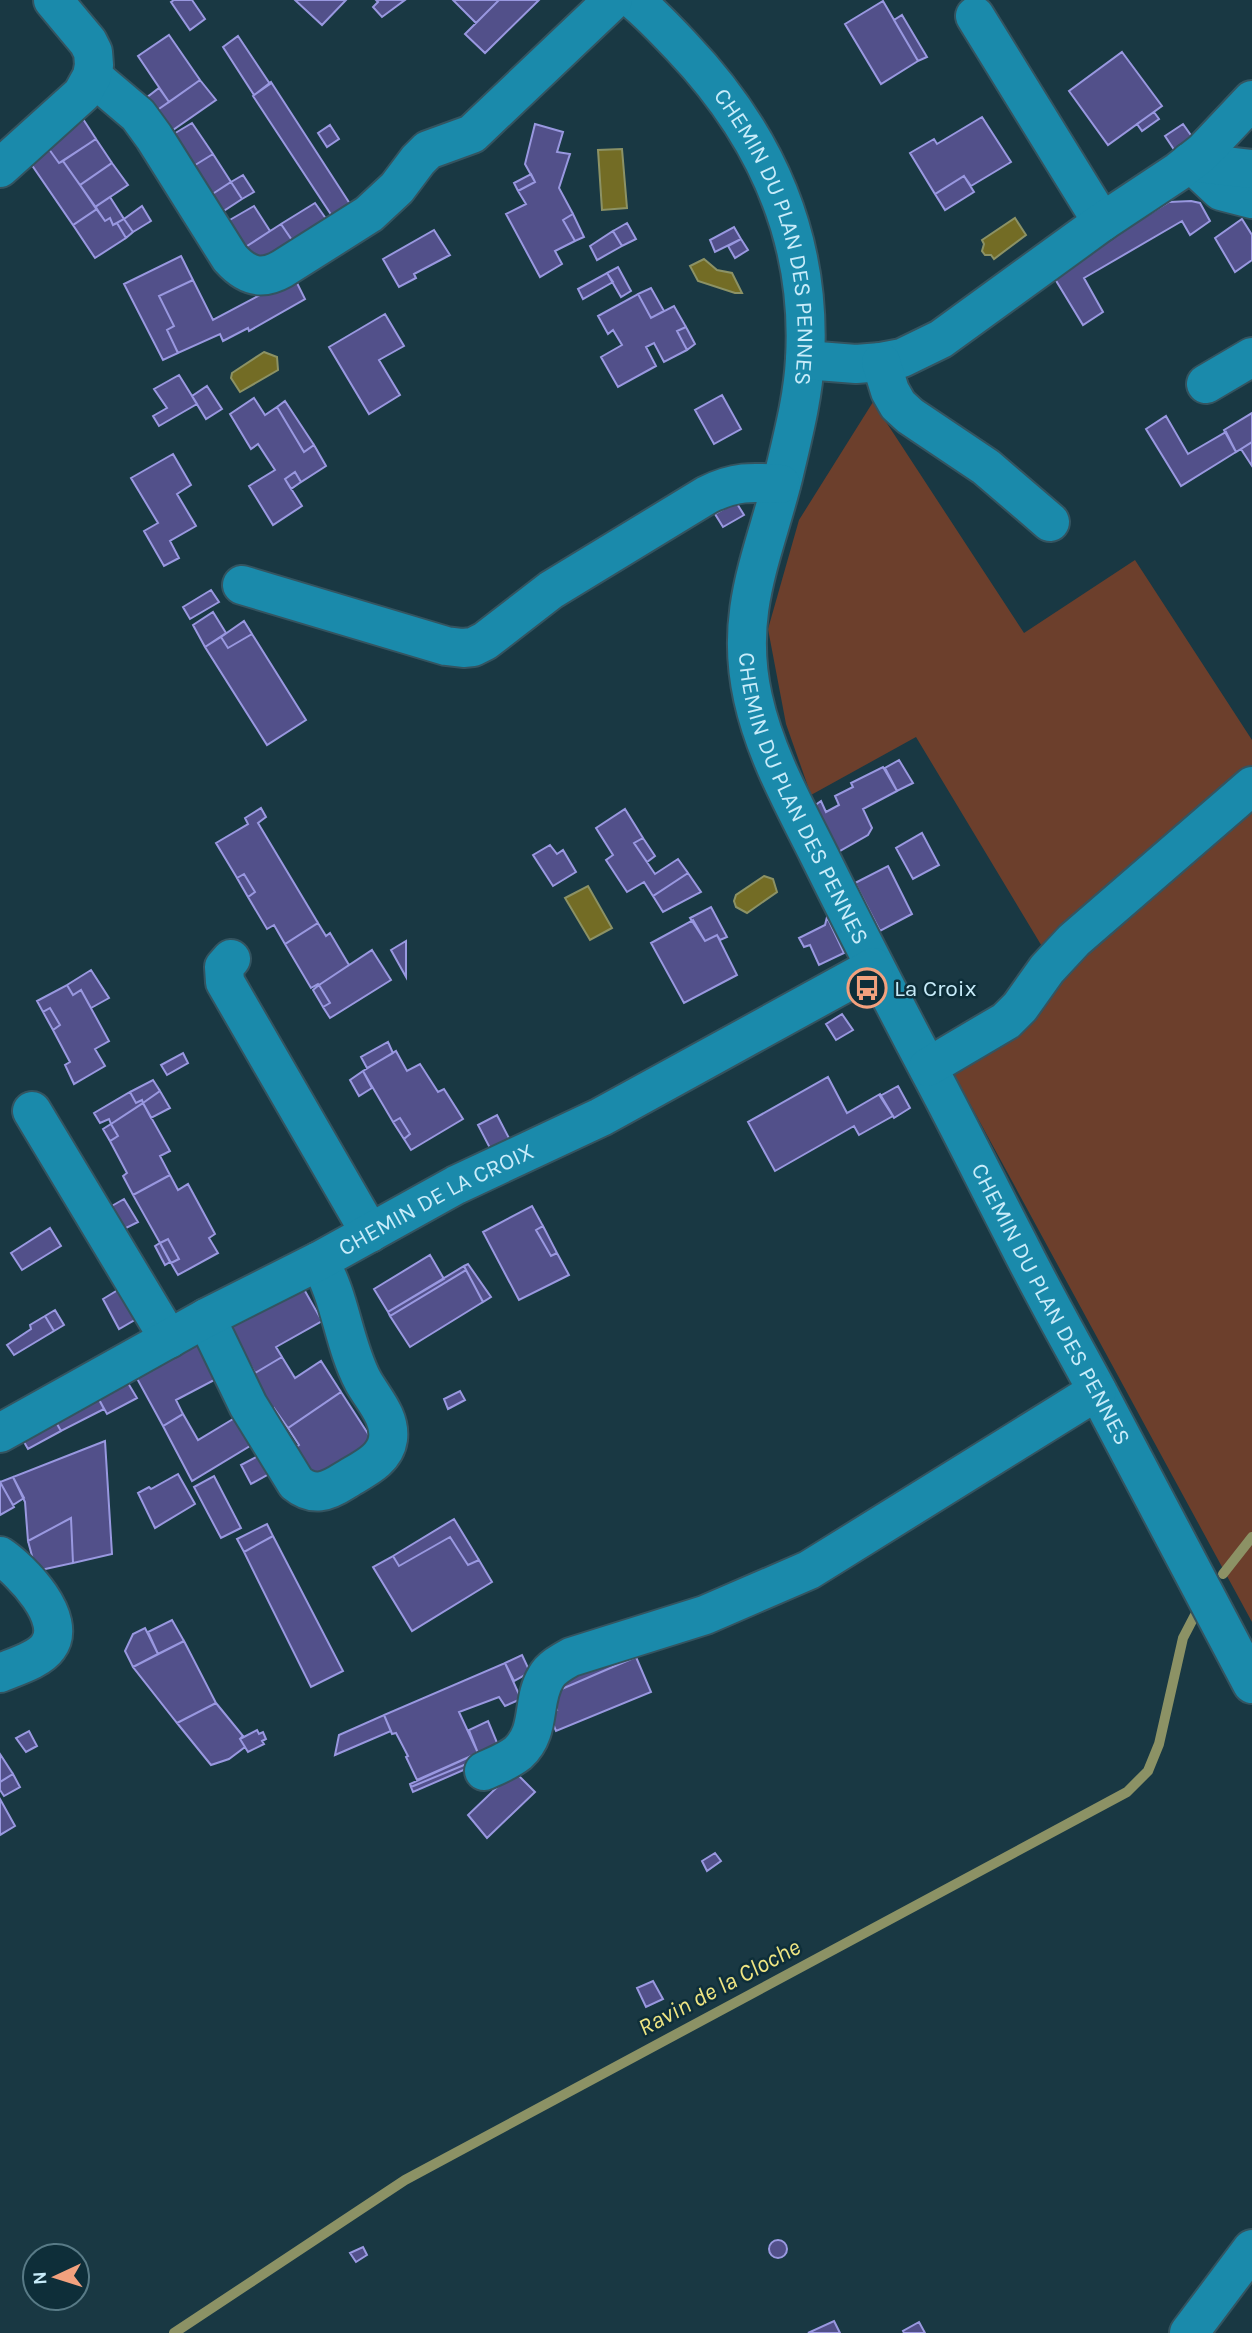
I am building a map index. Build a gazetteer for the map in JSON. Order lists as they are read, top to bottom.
{
  "streets": {
    "street": ["CHEMIN DU PLAN DES PENNES", "CHEMIN DE LA CROIX"]
  },
  "crossings": [
    ["CHEMIN DU PLAN DES PENNES", "CHEMIN DE LA CROIX"]
  ],
  "water": ["Ravin de la Cloche"],
  "places": {
    "bus stop": ["La Croix"]
  },
  "north": "left"
}
